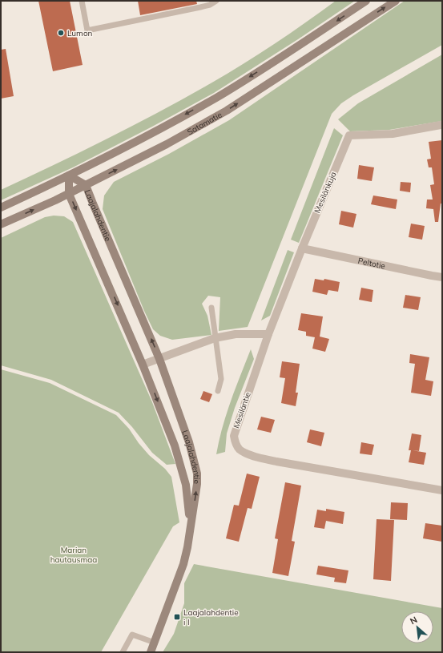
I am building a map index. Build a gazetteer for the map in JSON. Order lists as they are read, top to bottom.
{
  "streets": {
    "street": [
      "Satamatie",
      "Mesilänkuja",
      "Laajalahdentie",
      "Peltotie",
      "Mesiläntie"
    ]
  },
  "crossings": [
    ["Satamatie", "Laajalahdentie"],
    ["Mesilänkuja", "Peltotie"],
    ["Mesilänkuja", "Mesiläntie"]
  ],
  "parks": ["Marian hautausmaa"],
  "places": {
    "other": ["Lumon"],
    "transit": ["Laajalahdentie i I"]
  },
  "north": "top left"
}
